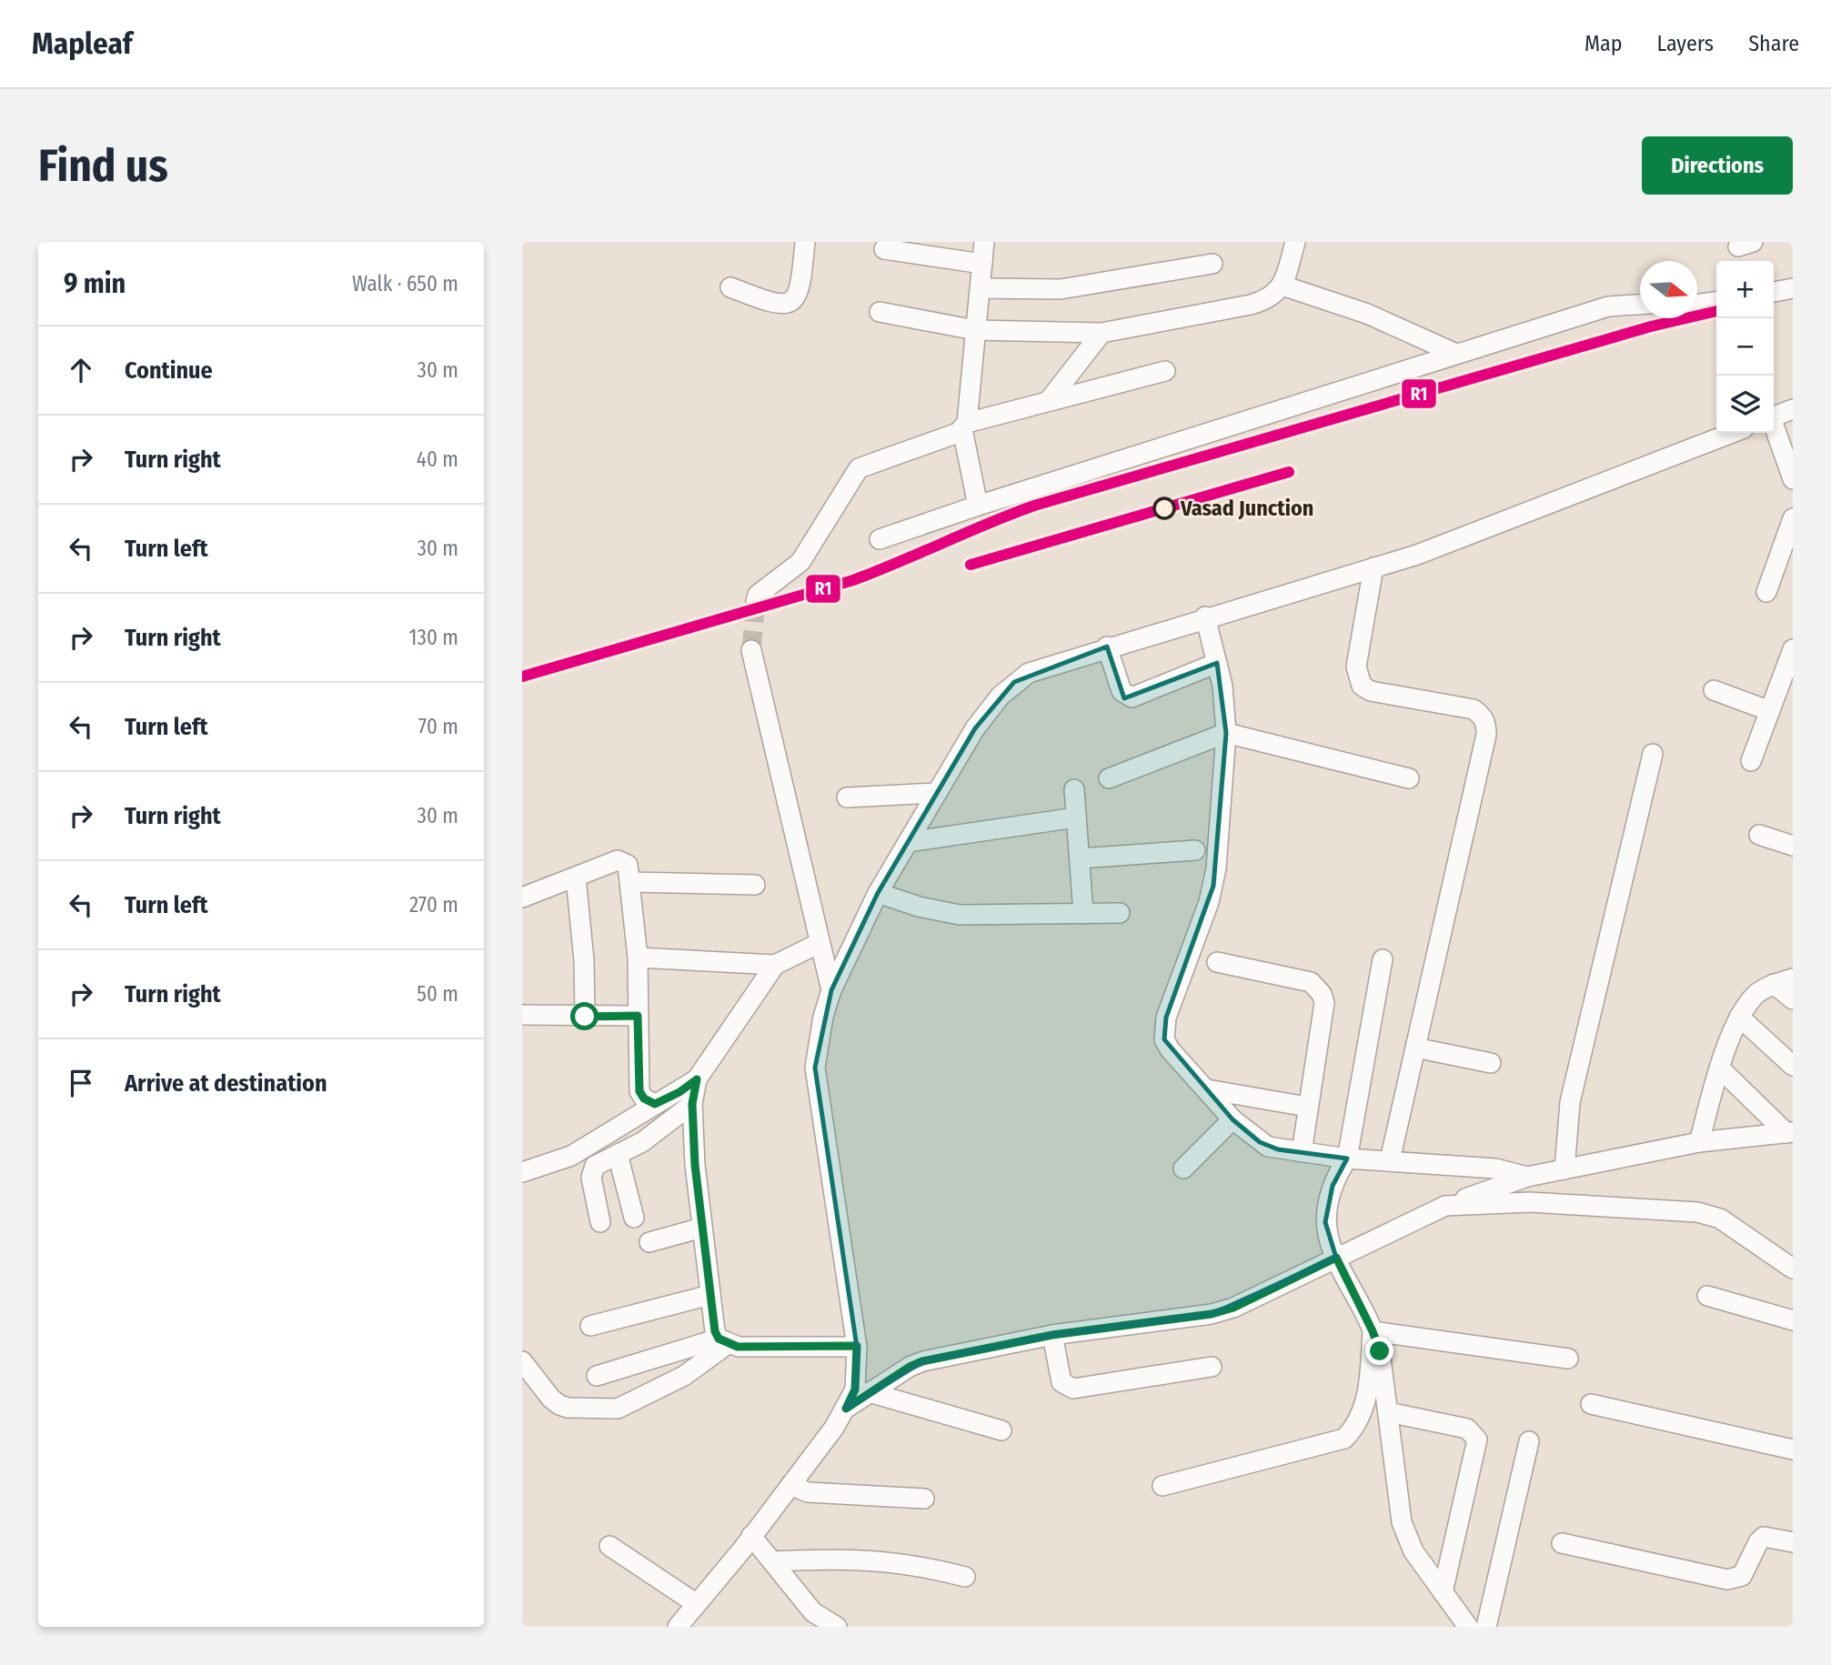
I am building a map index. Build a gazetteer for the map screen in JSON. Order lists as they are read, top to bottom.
{
  "places": ["Vasad Junction"],
  "lines": ["transit line R1"],
  "north": "right",
  "page": {
    "header": "Mapleaf",
    "nav": ["Map", "Layers", "Share"],
    "buttons": "Directions",
    "title": "Find us",
    "heading": ["9 min", "Walk · 650 m"],
    "map_buttons": ["+", "−"],
    "list": [
      ["Continue", "30 m"],
      ["Turn right", "40 m"],
      ["Turn left", "30 m"],
      ["Turn right", "130 m"],
      ["Turn left", "70 m"],
      ["Turn right", "30 m"],
      ["Turn left", "270 m"],
      ["Turn right", "50 m"],
      "Arrive at destination"
    ]
  }
}
